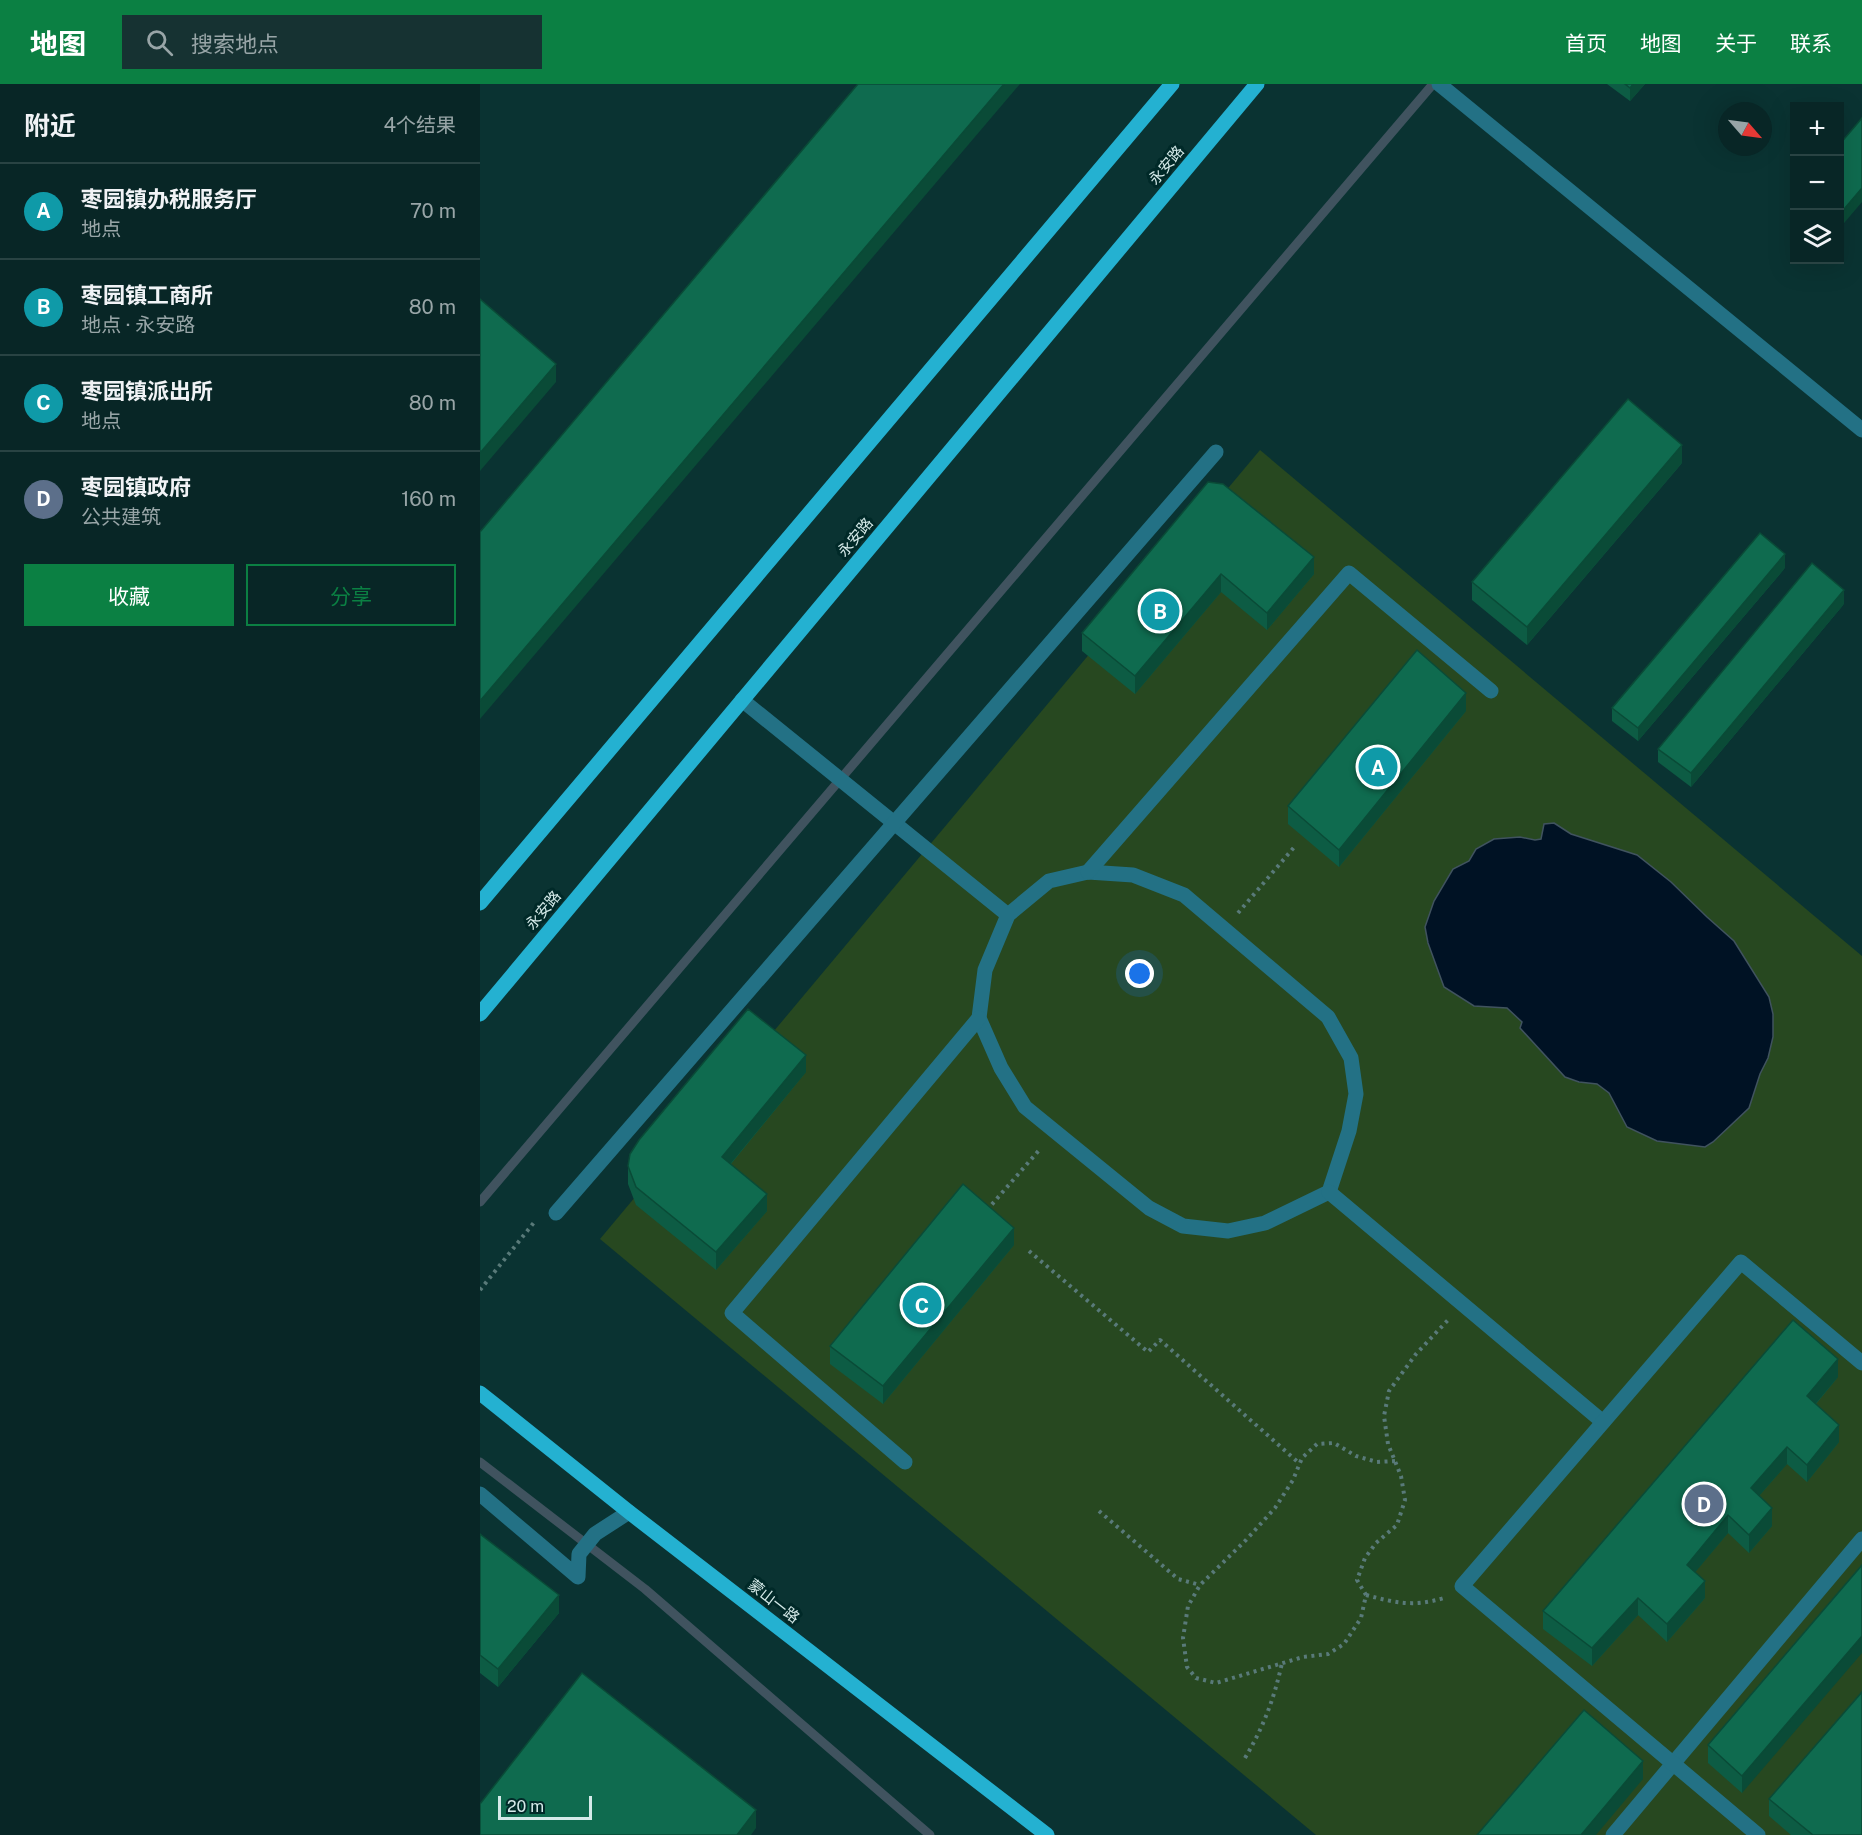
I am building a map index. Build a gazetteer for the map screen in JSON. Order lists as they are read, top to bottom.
{
  "streets": {
    "main road": ["永安路", "蒙山一路"]
  },
  "scale_bar": "20 m",
  "north": "bottom right",
  "page": {
    "header": "地图",
    "search": "搜索地点",
    "nav": [
      "首页",
      "地图",
      "关于",
      "联系"
    ],
    "heading": ["附近", "4个结果"],
    "map_buttons": ["+", "−"],
    "list": [
      {
        "mark": "A",
        "name": "枣园镇办税服务厅",
        "note": "地点",
        "value": "70 m"
      },
      {
        "mark": "B",
        "name": "枣园镇工商所",
        "note": "地点 · 永安路",
        "value": "80 m"
      },
      {
        "mark": "C",
        "name": "枣园镇派出所",
        "note": "地点",
        "value": "80 m"
      },
      {
        "mark": "D",
        "name": "枣园镇政府",
        "note": "公共建筑",
        "value": "160 m"
      }
    ],
    "buttons": ["收藏", "分享"],
    "pins": [
      "B",
      "A",
      "C",
      "D"
    ],
    "scale": "20 m"
  }
}
